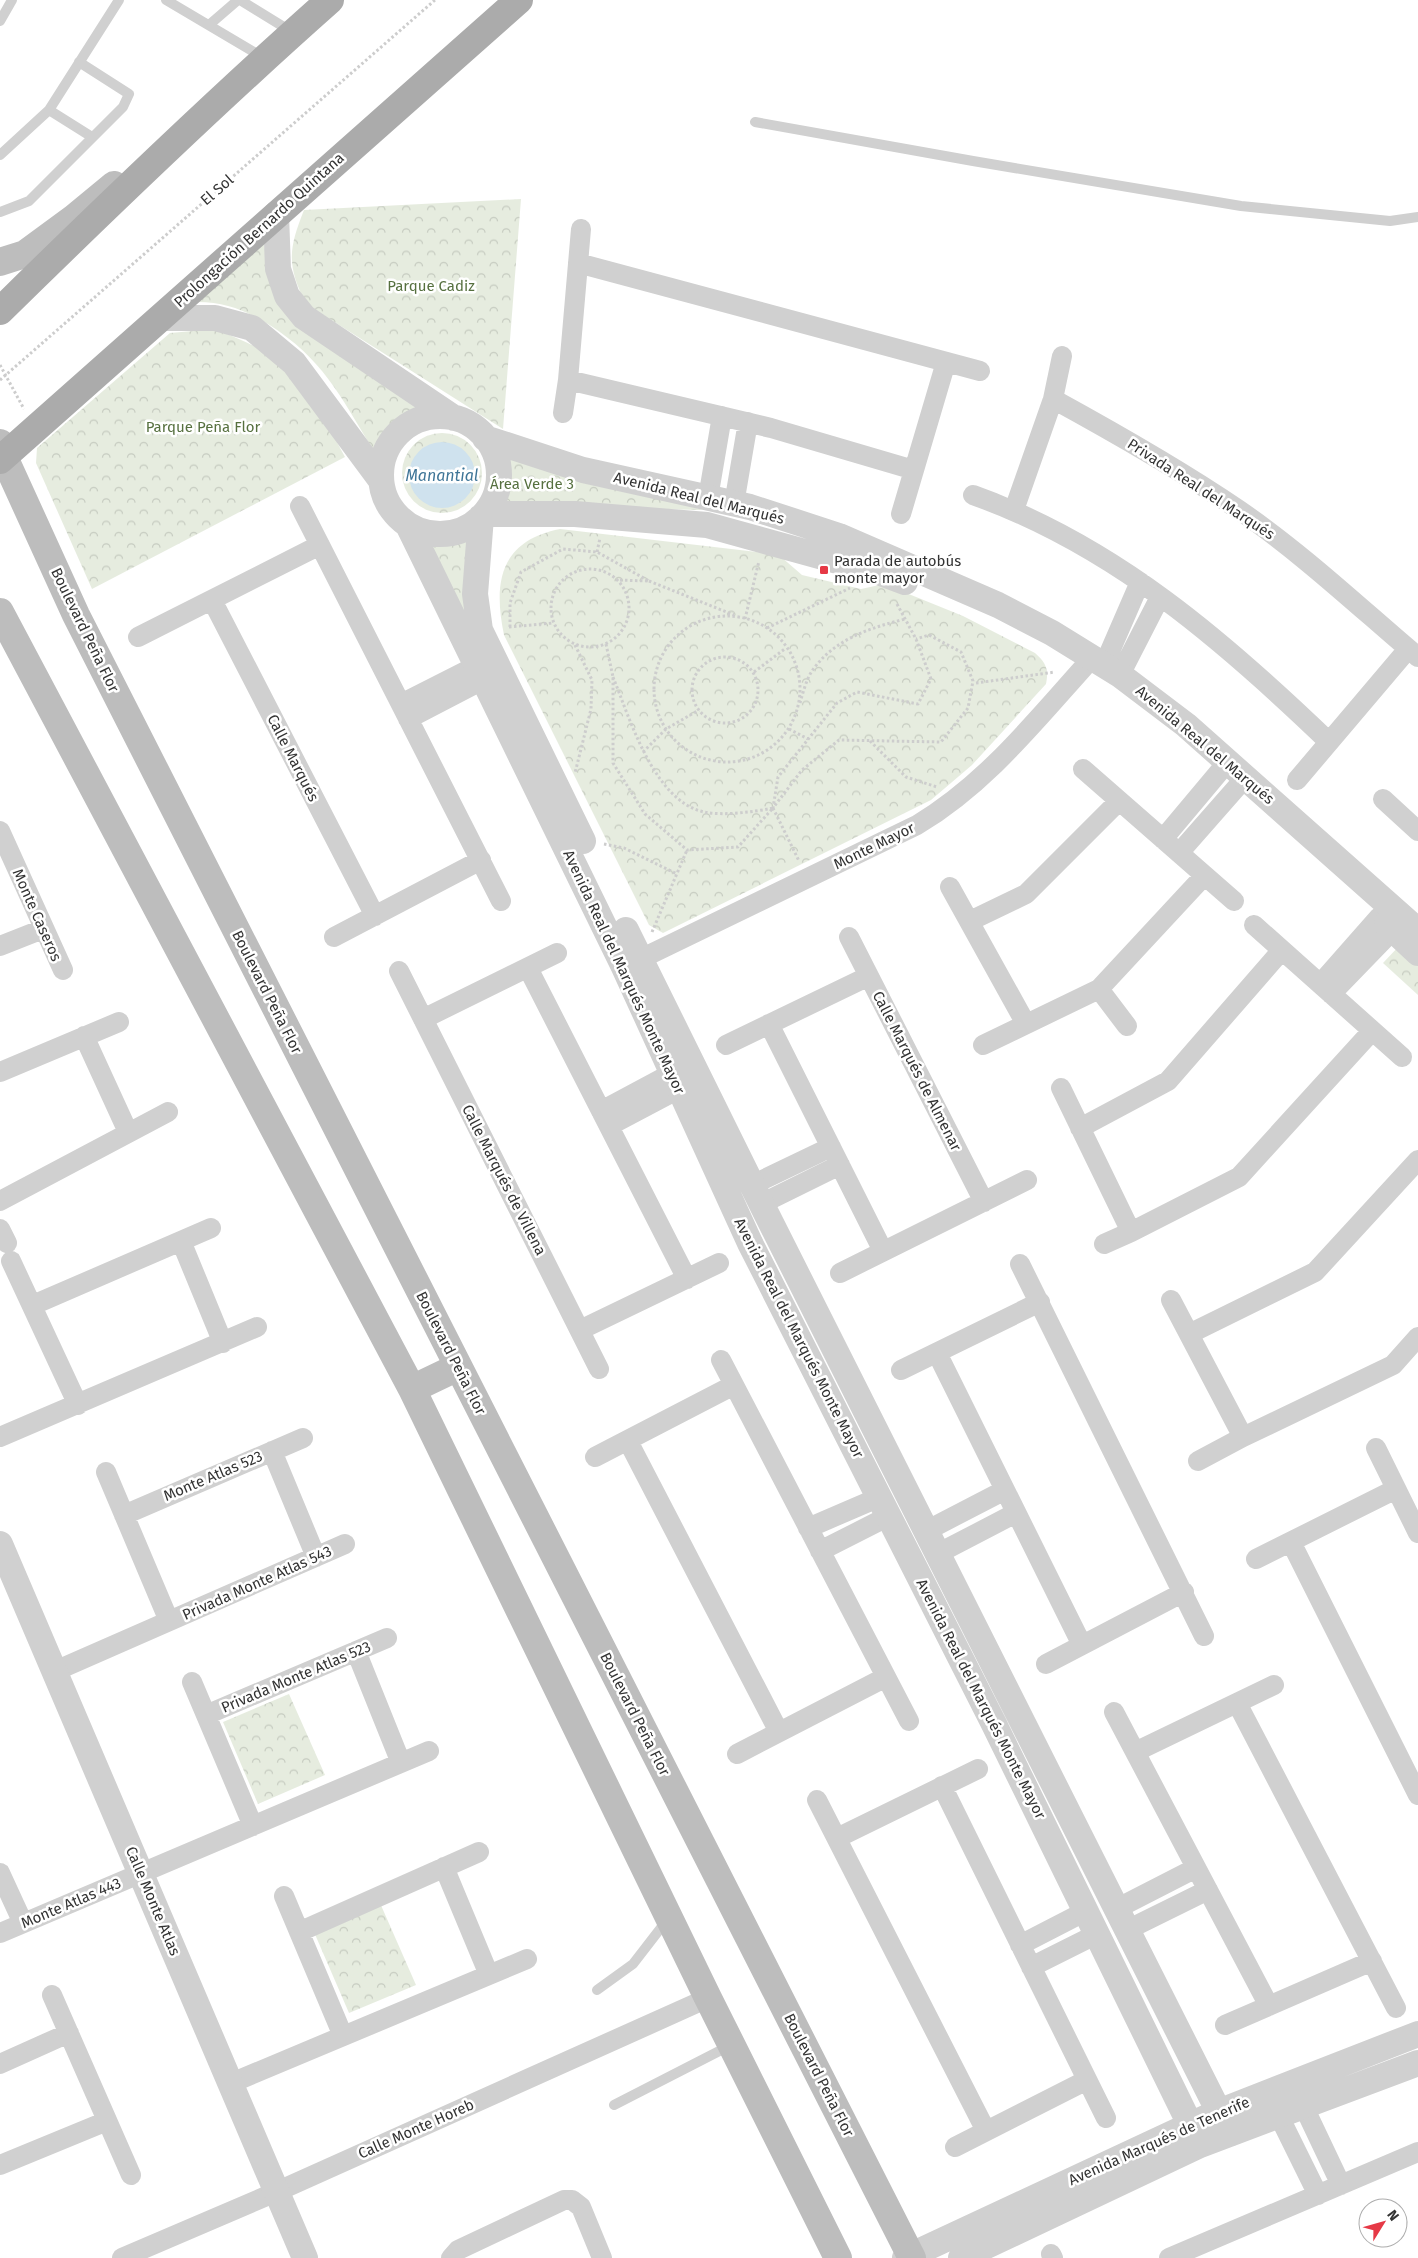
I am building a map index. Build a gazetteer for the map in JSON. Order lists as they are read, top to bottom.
{
  "streets": {
    "main road": ["Prolongación Bernardo Quintana", "Boulevard Peña Flor"],
    "street": [
      "Privada Real del Marqués",
      "Avenida Real del Marqués",
      "Calle Marqués",
      "Monte Mayor",
      "Monte Caseros",
      "Avenida Real del Marqués Monte Mayor",
      "Calle Marqués de Almenar",
      "Calle Marqués de Villena",
      "Monte Atlas 523",
      "Privada Monte Atlas 543",
      "Privada Monte Atlas 523",
      "Calle Monte Atlas",
      "Monte Atlas 443",
      "Calle Monte Horeb",
      "Avenida Marqués de Tenerife"
    ],
    "path": ["El Sol"]
  },
  "crossings": [
    ["Prolongación Bernardo Quintana", "Boulevard Peña Flor"],
    ["Avenida Real del Marqués", "Monte Mayor"],
    ["Avenida Real del Marqués", "Avenida Real del Marqués Monte Mayor"],
    ["Boulevard Peña Flor", "Avenida Marqués de Tenerife"],
    ["Monte Mayor", "Avenida Real del Marqués Monte Mayor"],
    ["Avenida Real del Marqués Monte Mayor", "Avenida Marqués de Tenerife"],
    ["Monte Atlas 523", "Privada Monte Atlas 543"],
    ["Privada Monte Atlas 543", "Calle Monte Atlas"],
    ["Calle Monte Atlas", "Monte Atlas 443"],
    ["Calle Monte Atlas", "Calle Monte Horeb"]
  ],
  "water": ["Manantial"],
  "parks": ["Parque Cadiz", "Parque Peña Flor", "Área Verde 3"],
  "places": {
    "transit": ["Parada de autobús monte mayor"]
  },
  "north": "top right"
}
